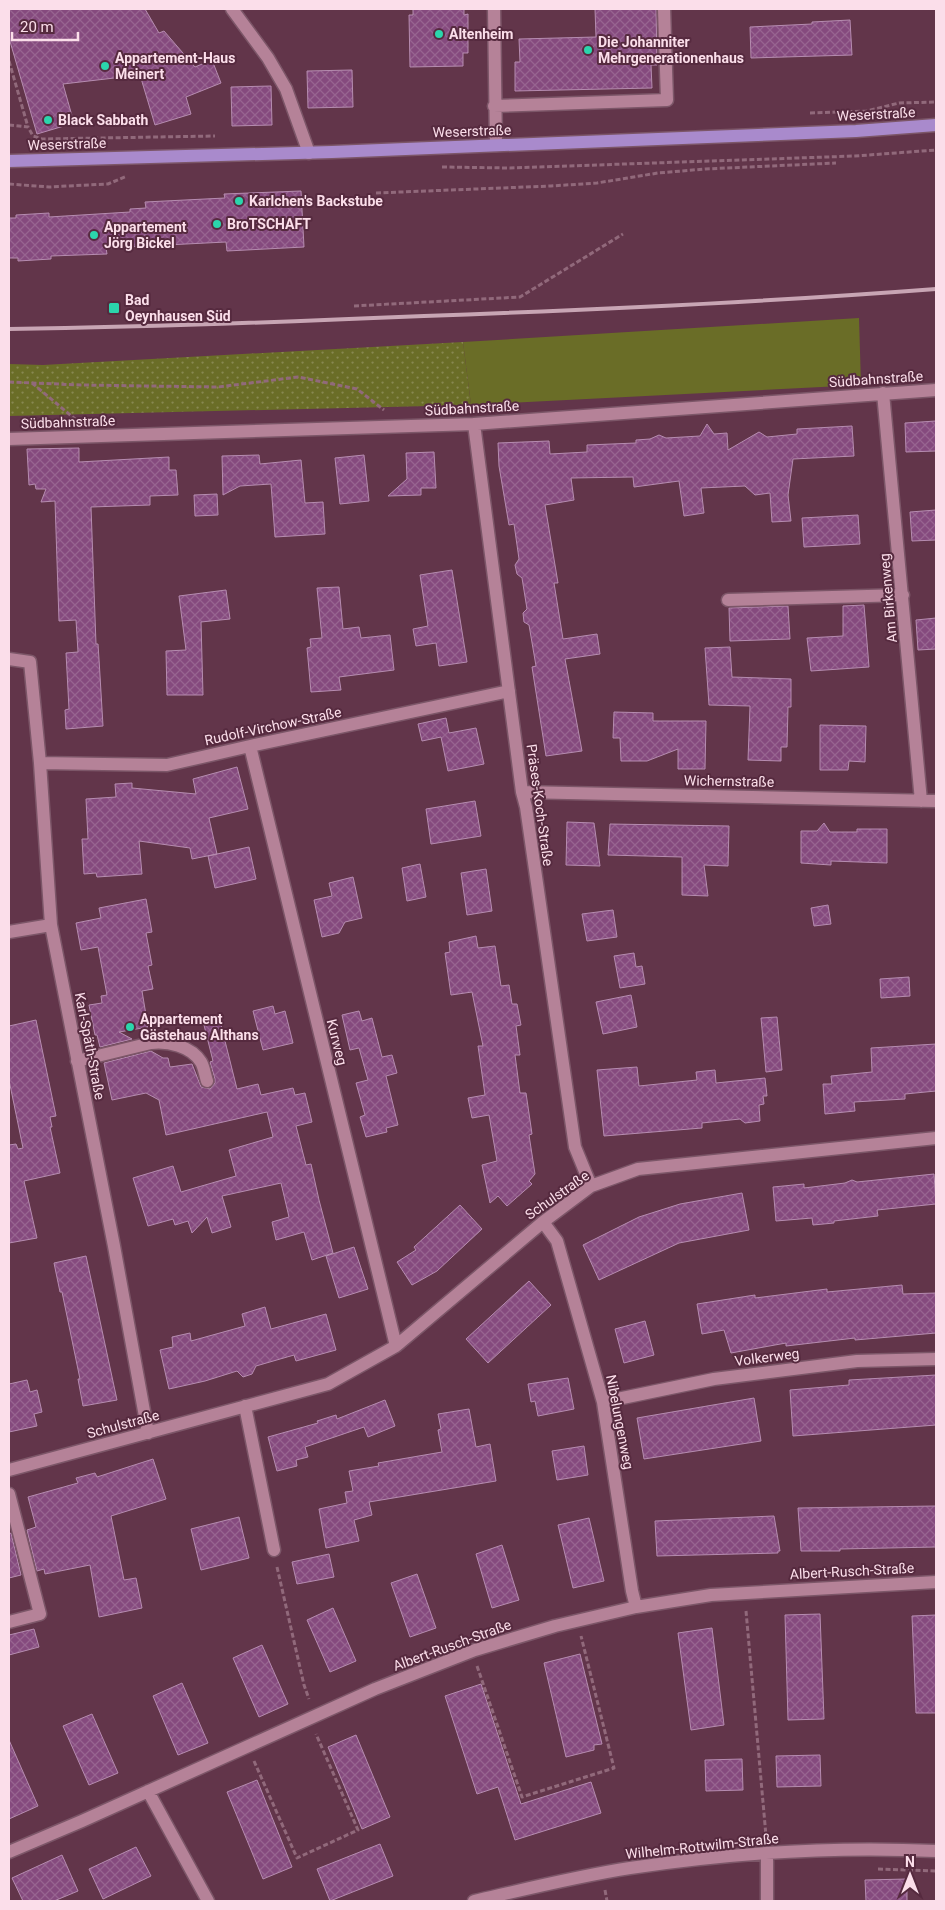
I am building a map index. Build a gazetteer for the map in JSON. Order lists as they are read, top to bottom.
{
  "streets": {
    "main road": ["Weserstraße"],
    "street": [
      "Südbahnstraße",
      "Am Birkenweg",
      "Rudolf-Virchow-Straße",
      "Wichernstraße",
      "Präses-Koch-Straße",
      "Kurweg",
      "Karl-Späth-Straße",
      "Schulstraße",
      "Volkerweg",
      "Nibelungenweg",
      "Albert-Rusch-Straße",
      "Wilhelm-Rottwilm-Straße"
    ]
  },
  "crossings": [
    ["Südbahnstraße", "Am Birkenweg"],
    ["Südbahnstraße", "Präses-Koch-Straße"],
    ["Am Birkenweg", "Wichernstraße"],
    ["Rudolf-Virchow-Straße", "Präses-Koch-Straße"],
    ["Rudolf-Virchow-Straße", "Kurweg"],
    ["Rudolf-Virchow-Straße", "Karl-Späth-Straße"],
    ["Wichernstraße", "Präses-Koch-Straße"],
    ["Präses-Koch-Straße", "Schulstraße"],
    ["Kurweg", "Schulstraße"],
    ["Karl-Späth-Straße", "Schulstraße"],
    ["Schulstraße", "Nibelungenweg"],
    ["Volkerweg", "Nibelungenweg"],
    ["Nibelungenweg", "Albert-Rusch-Straße"]
  ],
  "places": {
    "other": [
      "Altenheim",
      "Die Johanniter Mehrgenerationenhaus",
      "Appartement-Haus Meinert",
      "Black Sabbath",
      "Karlchen's Backstube",
      "BroTSCHAFT",
      "Appartement Jörg Bickel",
      "Appartement Gästehaus Althans"
    ],
    "transit": ["Bad Oeynhausen Süd"]
  },
  "scale_bar": "20 m",
  "north": "top"
}
